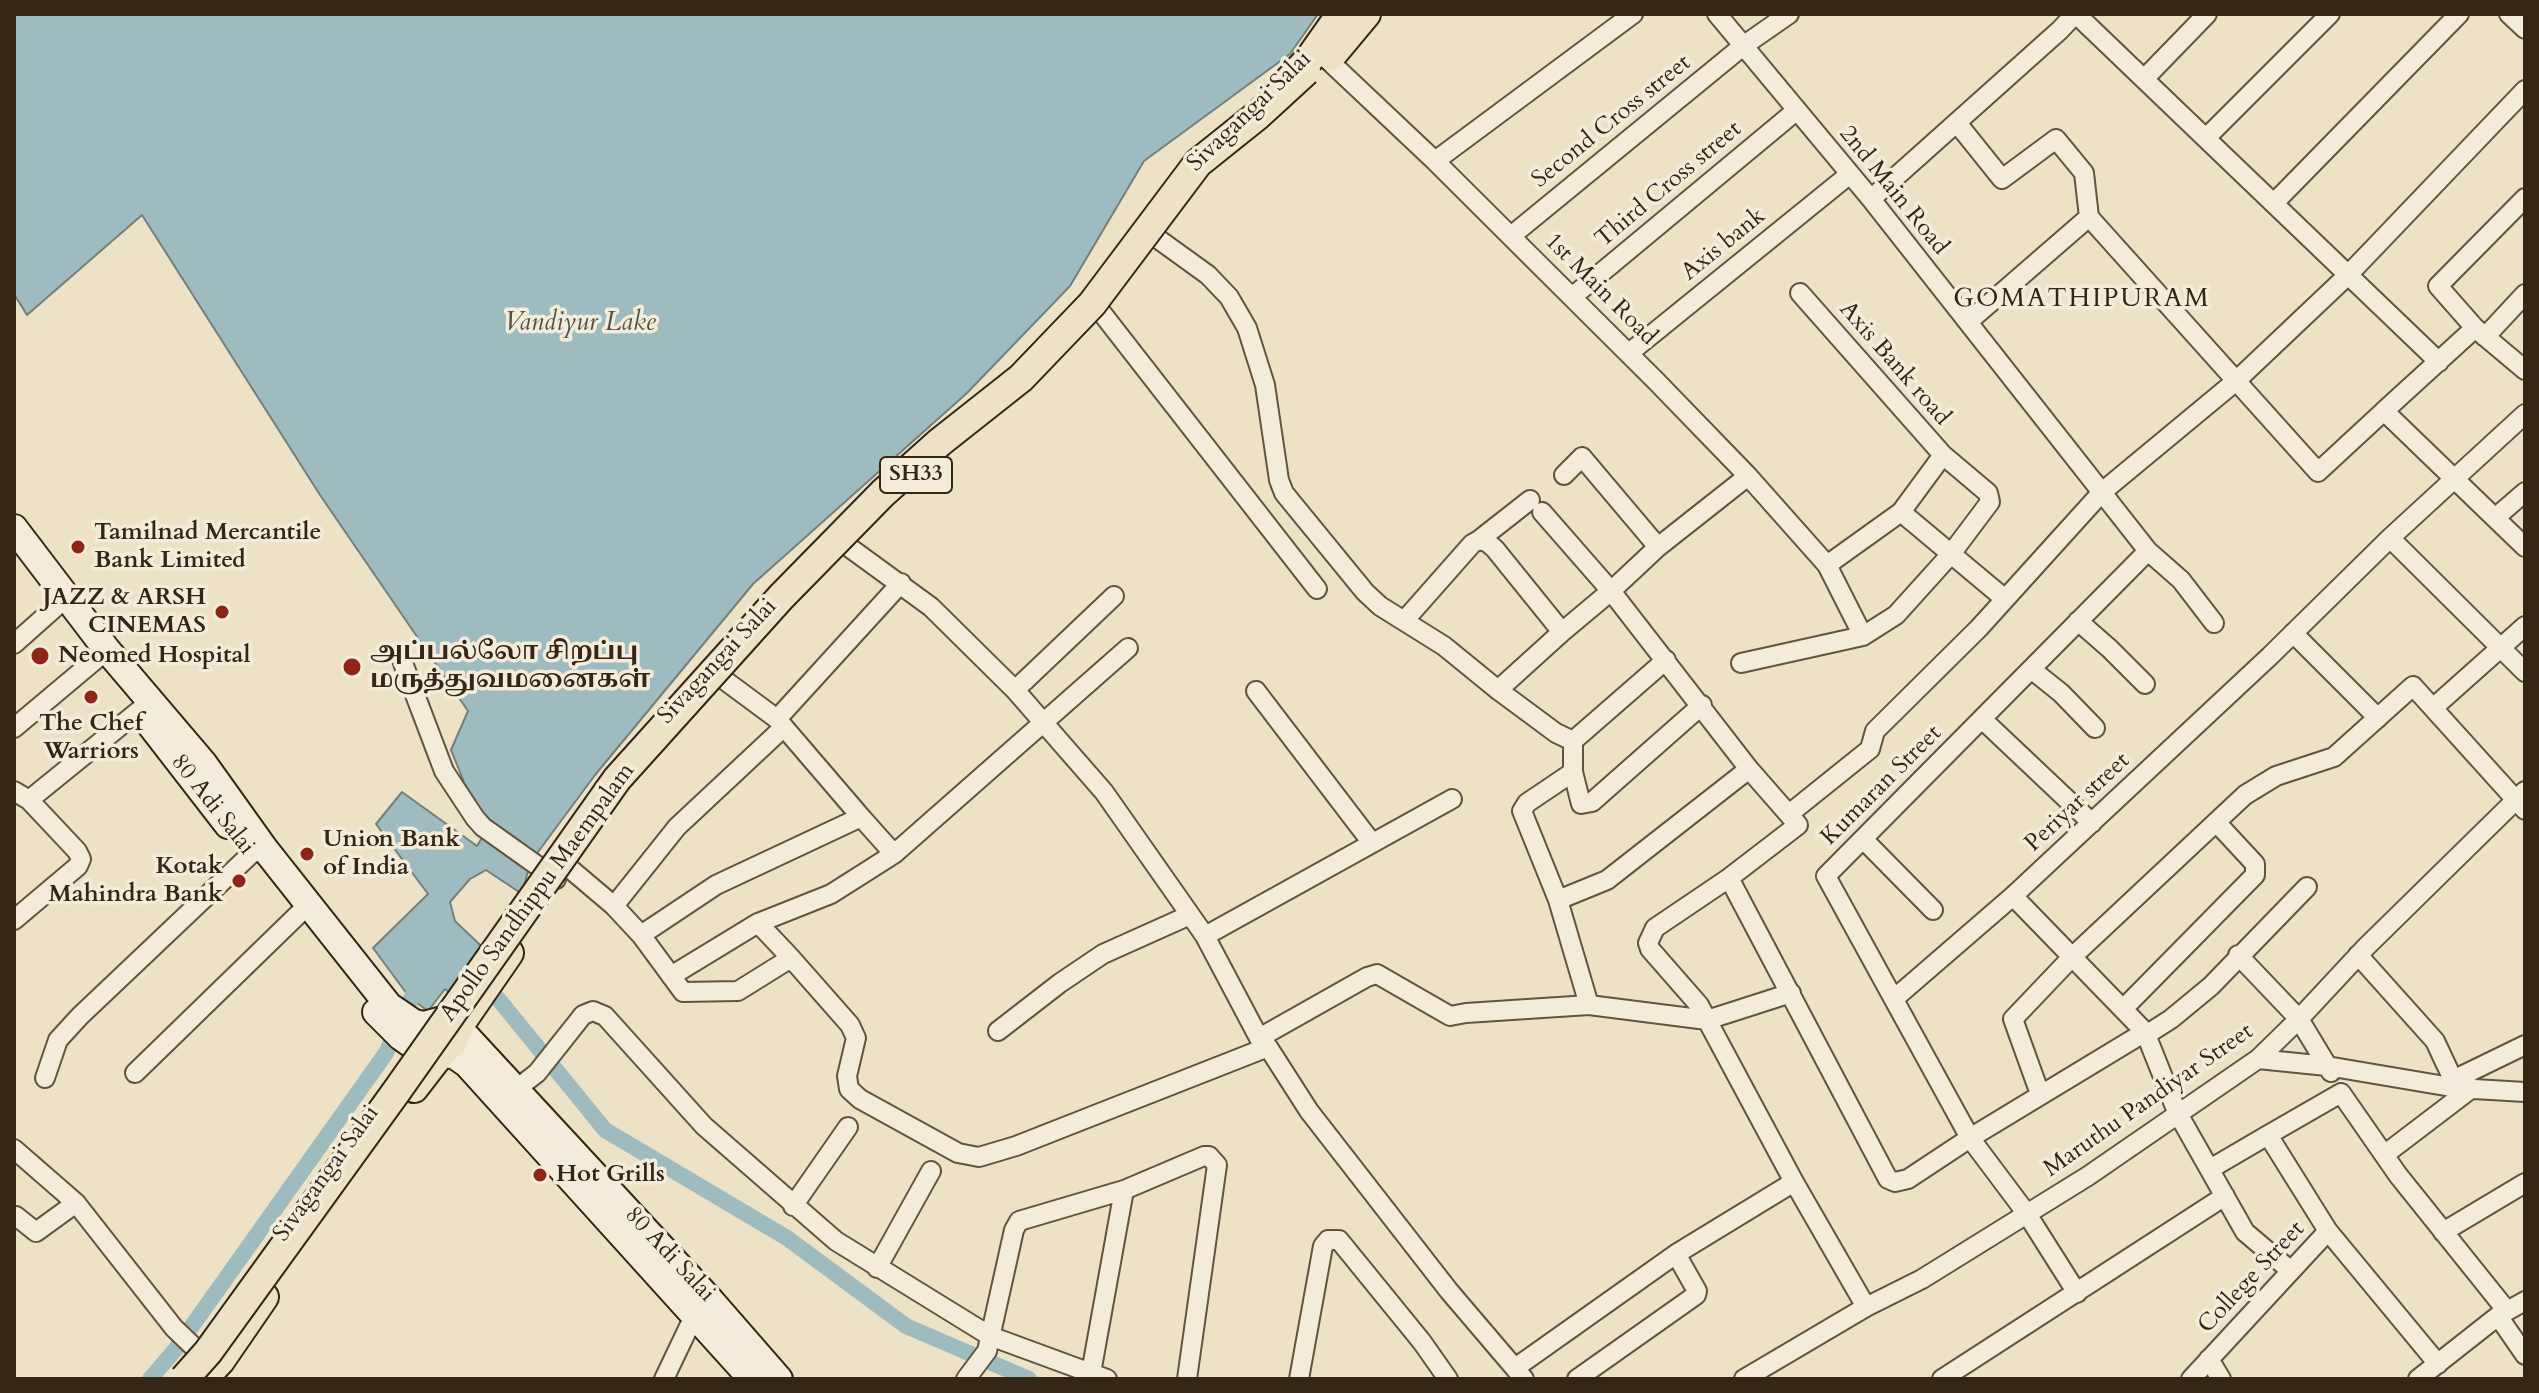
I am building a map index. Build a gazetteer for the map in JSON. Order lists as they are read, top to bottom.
{
  "streets": {
    "main road": [
      "Sivagangai Salai",
      "SH33",
      "80 Adi Salai",
      "Apollo Sandhippu Maempalam"
    ],
    "street": [
      "Second Cross street",
      "Third Cross street",
      "2nd Main Road",
      "Axis bank",
      "1st Main Road",
      "Axis Bank road",
      "Kumaran Street",
      "Periyar street",
      "Maruthu Pandiyar Street",
      "College Street"
    ]
  },
  "crossings": [
    ["Sivagangai Salai", "1st Main Road"],
    ["Sivagangai Salai", "80 Adi Salai"],
    ["Sivagangai Salai", "Apollo Sandhippu Maempalam"],
    ["Second Cross street", "2nd Main Road"],
    ["Second Cross street", "1st Main Road"],
    ["Third Cross street", "2nd Main Road"],
    ["Third Cross street", "1st Main Road"],
    ["2nd Main Road", "Axis bank"],
    ["2nd Main Road", "Kumaran Street"],
    ["Axis bank", "1st Main Road"],
    ["1st Main Road", "Axis Bank road"],
    ["1st Main Road", "Apollo Sandhippu Maempalam"]
  ],
  "districts": ["GOMATHIPURAM"],
  "water": ["Vandiyur Lake"],
  "places": [
    "Tamilnad Mercantile Bank Limited",
    "JAZZ & ARSH CINEMAS",
    "Neomed Hospital",
    "அப்பல்லோ சிறப்பு மருத்துவமனைகள்",
    "The Chef Warriors",
    "Union Bank of India",
    "Kotak Mahindra Bank",
    "Hot Grills"
  ]
}
